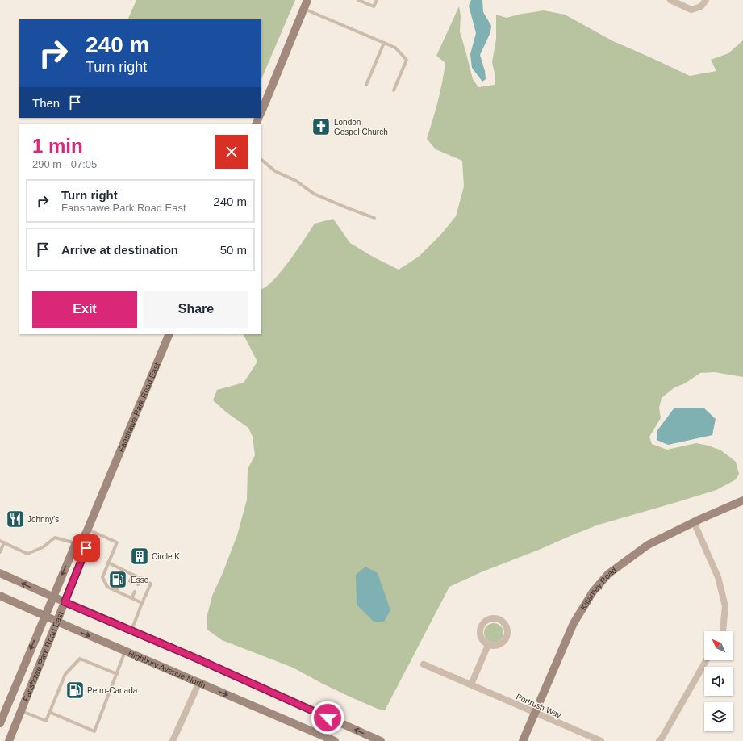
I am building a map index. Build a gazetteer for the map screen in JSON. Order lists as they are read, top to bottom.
{
  "streets": {
    "main road": ["Fanshawe Park Road East", "Killarney Road", "Highbury Avenue North"],
    "street": ["Portrush Way"]
  },
  "crossings": [
    ["Fanshawe Park Road East", "Highbury Avenue North"],
    ["Killarney Road", "Portrush Way"]
  ],
  "places": {
    "church": ["London Gospel Church"],
    "restaurant": ["Johnny's"],
    "building": ["Circle K"],
    "fuel station": ["Esso", "Petro-Canada"]
  },
  "north": "top left",
  "page": {
    "turn": ["240 m", "Turn right"],
    "then": "Then",
    "heading": ["1 min", "290 m · 07:05"],
    "list": [
      {
        "name": "Turn right",
        "note": "Fanshawe Park Road East",
        "value": "240 m"
      },
      {
        "name": "Arrive at destination",
        "value": "50 m"
      }
    ],
    "buttons": ["Exit", "Share"]
  }
}
